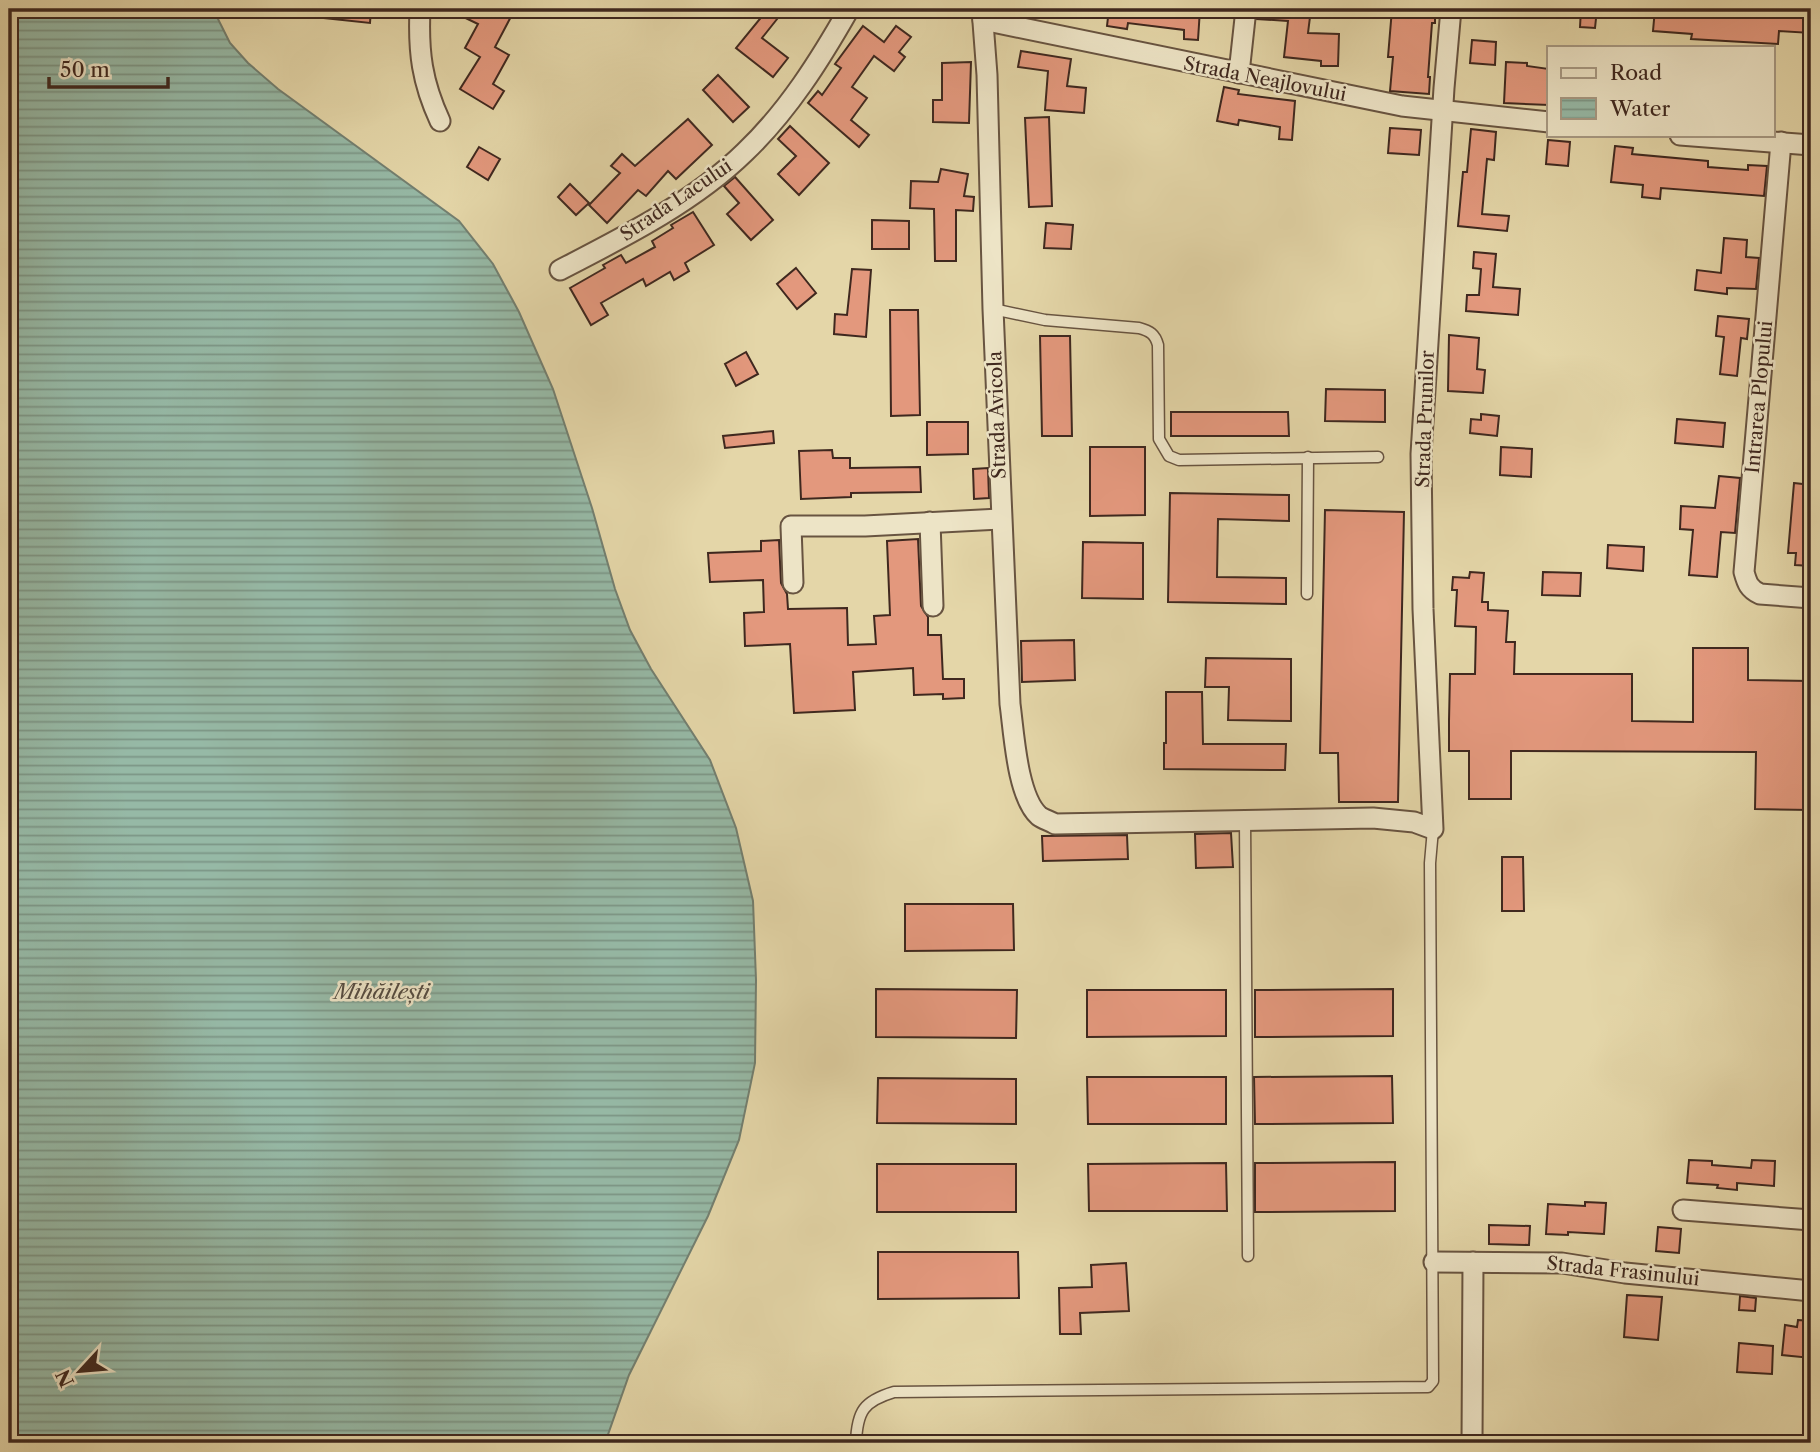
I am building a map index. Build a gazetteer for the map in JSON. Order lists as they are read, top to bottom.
{
  "streets": {
    "street": [
      "Strada Neajlovului",
      "Strada Lacului",
      "Intrarea Plopului",
      "Strada Avicola",
      "Strada Prunilor",
      "Strada Frasinului"
    ]
  },
  "crossings": [
    ["Strada Neajlovului", "Strada Avicola"],
    ["Strada Neajlovului", "Strada Prunilor"]
  ],
  "water": ["Mihăilești"],
  "legend": ["Road", "Water"],
  "scale_bar": "50 m",
  "north": "bottom left"
}
